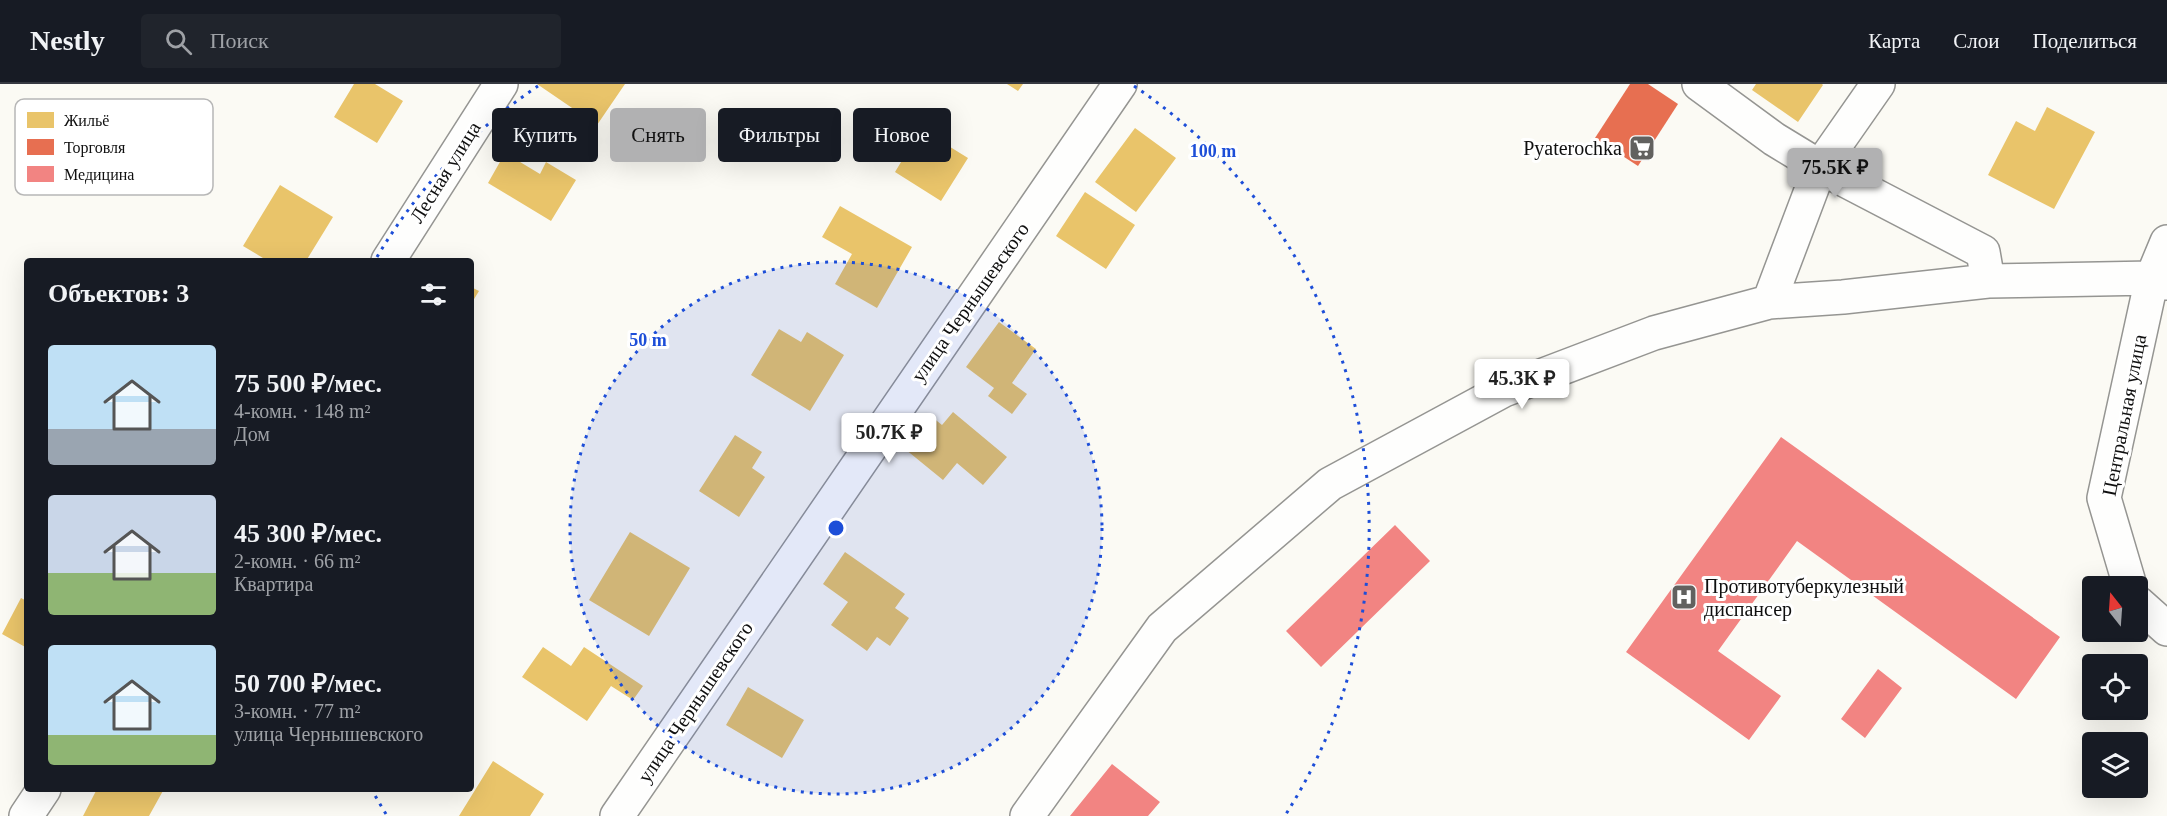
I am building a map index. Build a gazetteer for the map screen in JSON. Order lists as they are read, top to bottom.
{
  "streets": {
    "street": ["Лесная улица", "улица Чернышевского", "Центральная улица"]
  },
  "places": {
    "supermarket": ["Pyaterochka"],
    "hospital": ["Противотуберкулезный диспансер"]
  },
  "legend": ["Жильё", "Торговля", "Медицина"],
  "north": "top",
  "page": {
    "header": "Nestly",
    "search": "Поиск",
    "nav": ["Карта", "Слои", "Поделиться"],
    "chip": [
      "Купить",
      "Снять",
      "Фильтры",
      "Новое"
    ],
    "price": ["75.5K ₽", "45.3K ₽", "50.7K ₽"],
    "heading": "Объектов: 3",
    "list": [
      {
        "name": "75 500 ₽/мес.",
        "note": "4-комн. · 148 m² · Дом"
      },
      {
        "name": "45 300 ₽/мес.",
        "note": "2-комн. · 66 m² · Квартира"
      },
      {
        "name": "50 700 ₽/мес.",
        "note": "3-комн. · 77 m² · улица Чернышевского"
      }
    ]
  },
  "rings": ["100 m", "50 m"]
}
